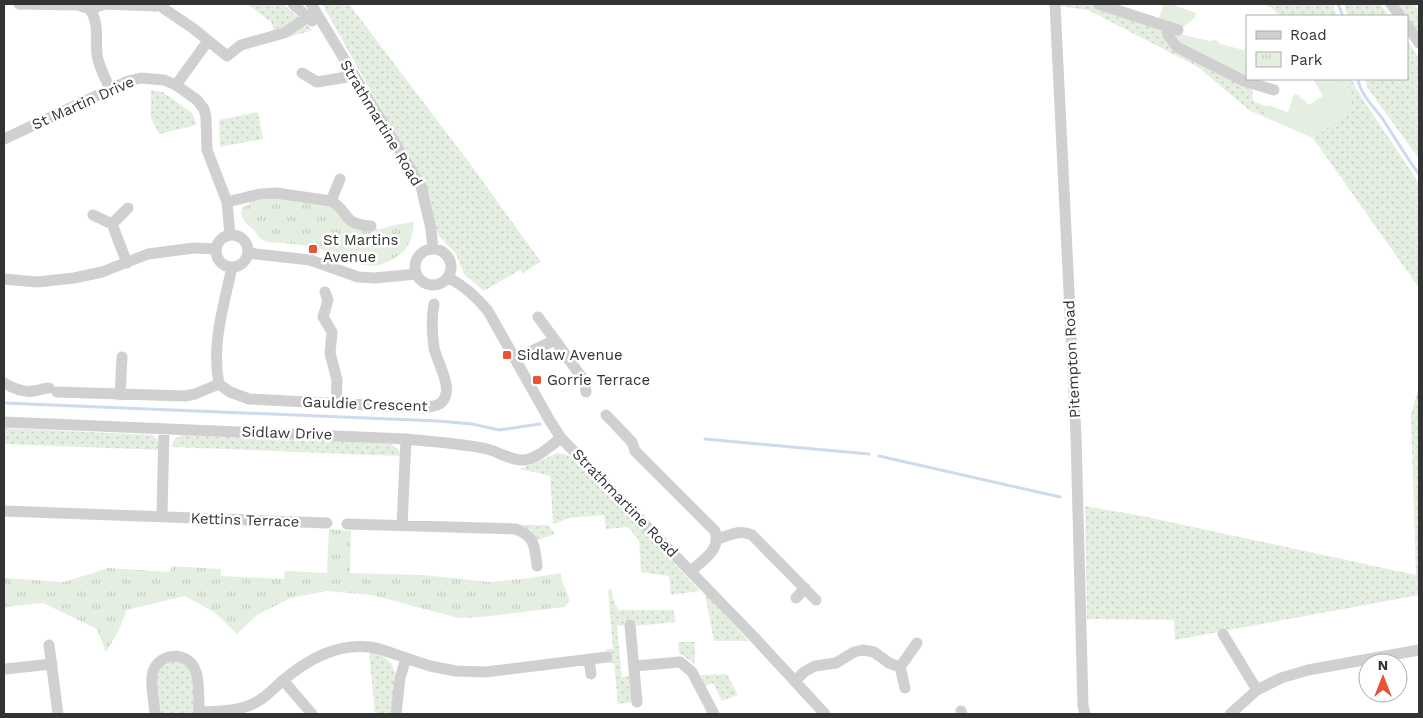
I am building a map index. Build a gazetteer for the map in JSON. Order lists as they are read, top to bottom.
{
  "streets": {
    "street": [
      "St Martin Drive",
      "Strathmartine Road",
      "Pitempton Road",
      "Gauldie Crescent",
      "Sidlaw Drive",
      "Kettins Terrace"
    ]
  },
  "crossings": [
    ["Strathmartine Road", "Sidlaw Drive"]
  ],
  "places": {
    "transit": ["St Martins Avenue", "Sidlaw Avenue", "Gorrie Terrace"]
  },
  "legend": ["Road", "Park"],
  "north": "top"
}
